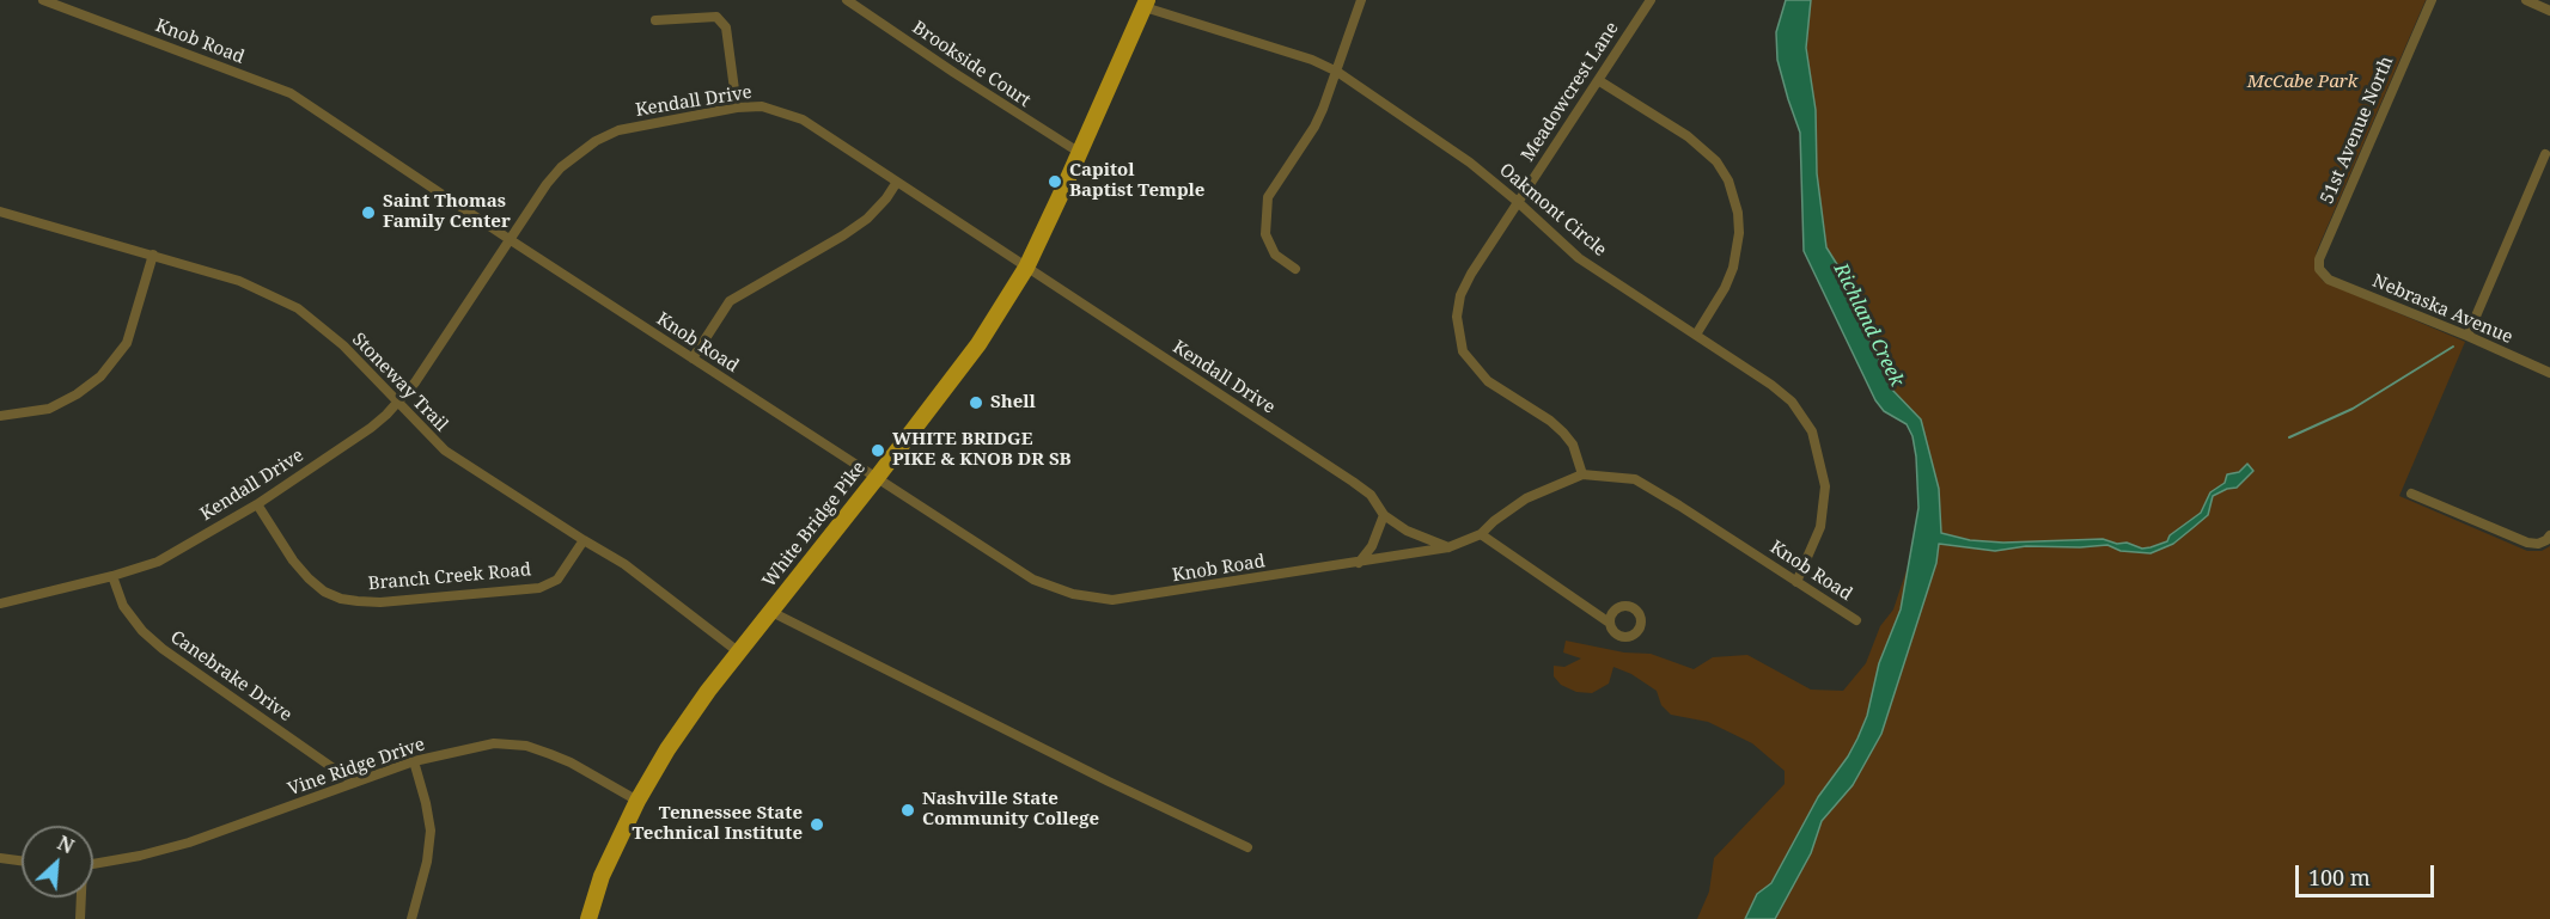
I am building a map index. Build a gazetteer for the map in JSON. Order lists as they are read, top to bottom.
{
  "streets": {
    "main road": ["White Bridge Pike"],
    "street": [
      "Knob Road",
      "Brookside Court",
      "Meadowcrest Lane",
      "Kendall Drive",
      "51st Avenue North",
      "Oakmont Circle",
      "Nebraska Avenue",
      "Stoneway Trail",
      "Branch Creek Road",
      "Canebrake Drive",
      "Vine Ridge Drive"
    ]
  },
  "crossings": [
    ["Knob Road", "Meadowcrest Lane"],
    ["Knob Road", "Kendall Drive"],
    ["Knob Road", "Oakmont Circle"],
    ["Knob Road", "White Bridge Pike"],
    ["Brookside Court", "White Bridge Pike"],
    ["Meadowcrest Lane", "Oakmont Circle"],
    ["Kendall Drive", "Stoneway Trail"],
    ["Kendall Drive", "White Bridge Pike"],
    ["Kendall Drive", "Branch Creek Road"],
    ["Kendall Drive", "Canebrake Drive"],
    ["51st Avenue North", "Nebraska Avenue"],
    ["Oakmont Circle", "White Bridge Pike"],
    ["Stoneway Trail", "White Bridge Pike"],
    ["Stoneway Trail", "Branch Creek Road"],
    ["White Bridge Pike", "Vine Ridge Drive"],
    ["Canebrake Drive", "Vine Ridge Drive"]
  ],
  "water": ["Richland Creek"],
  "parks": ["McCabe Park"],
  "places": [
    "Capitol Baptist Temple",
    "Saint Thomas Family Center",
    "Shell",
    "WHITE BRIDGE PIKE & KNOB DR SB",
    "Nashville State Community College",
    "Tennessee State Technical Institute"
  ],
  "scale_bar": "100 m",
  "north": "top right"
}
